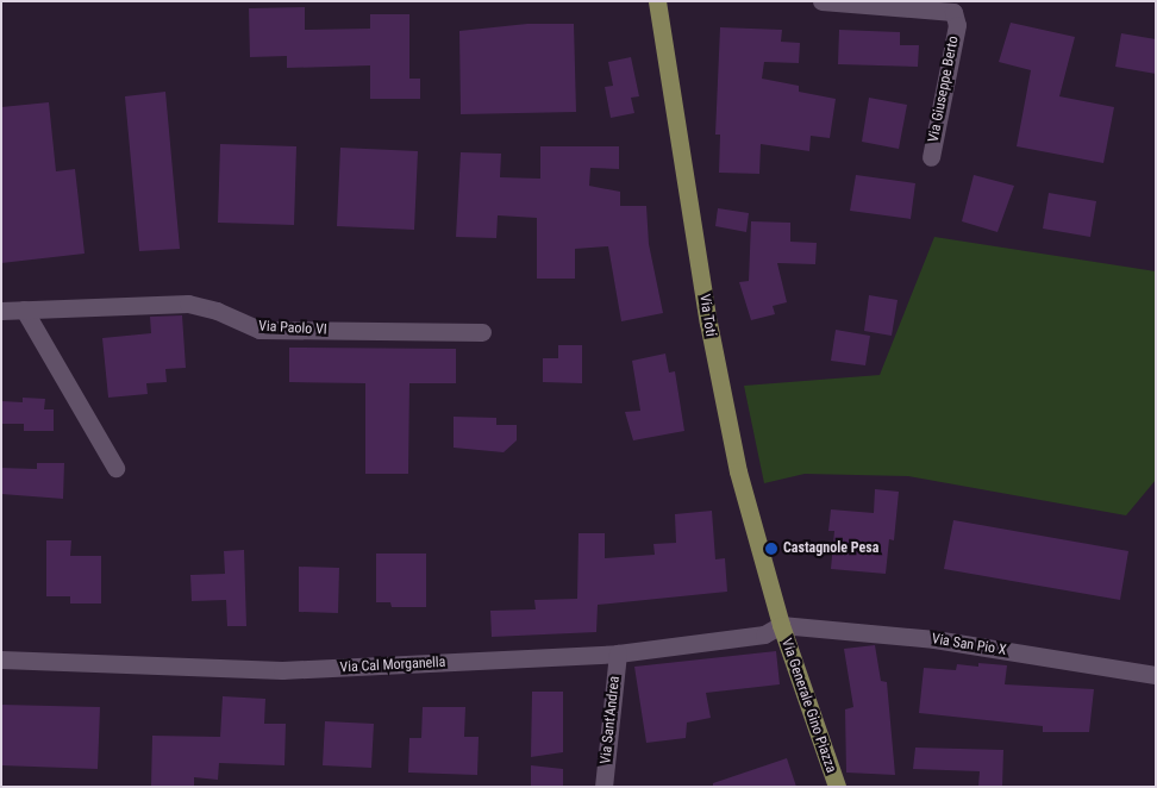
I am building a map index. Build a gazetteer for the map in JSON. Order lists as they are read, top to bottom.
{
  "streets": {
    "main road": ["Via Toti", "Via Generale Gino Piazza"],
    "street": [
      "Via Giuseppe Berto",
      "Via Paolo VI",
      "Via San Pio X",
      "Via Cal Morganella",
      "Via Sant'Andrea"
    ]
  },
  "crossings": [
    ["Via Toti", "Via San Pio X"],
    ["Via Toti", "Via Cal Morganella"],
    ["Via Toti", "Via Generale Gino Piazza"],
    ["Via San Pio X", "Via Cal Morganella"],
    ["Via San Pio X", "Via Generale Gino Piazza"],
    ["Via Cal Morganella", "Via Generale Gino Piazza"],
    ["Via Cal Morganella", "Via Sant'Andrea"]
  ],
  "places": ["Castagnole Pesa"]
}
